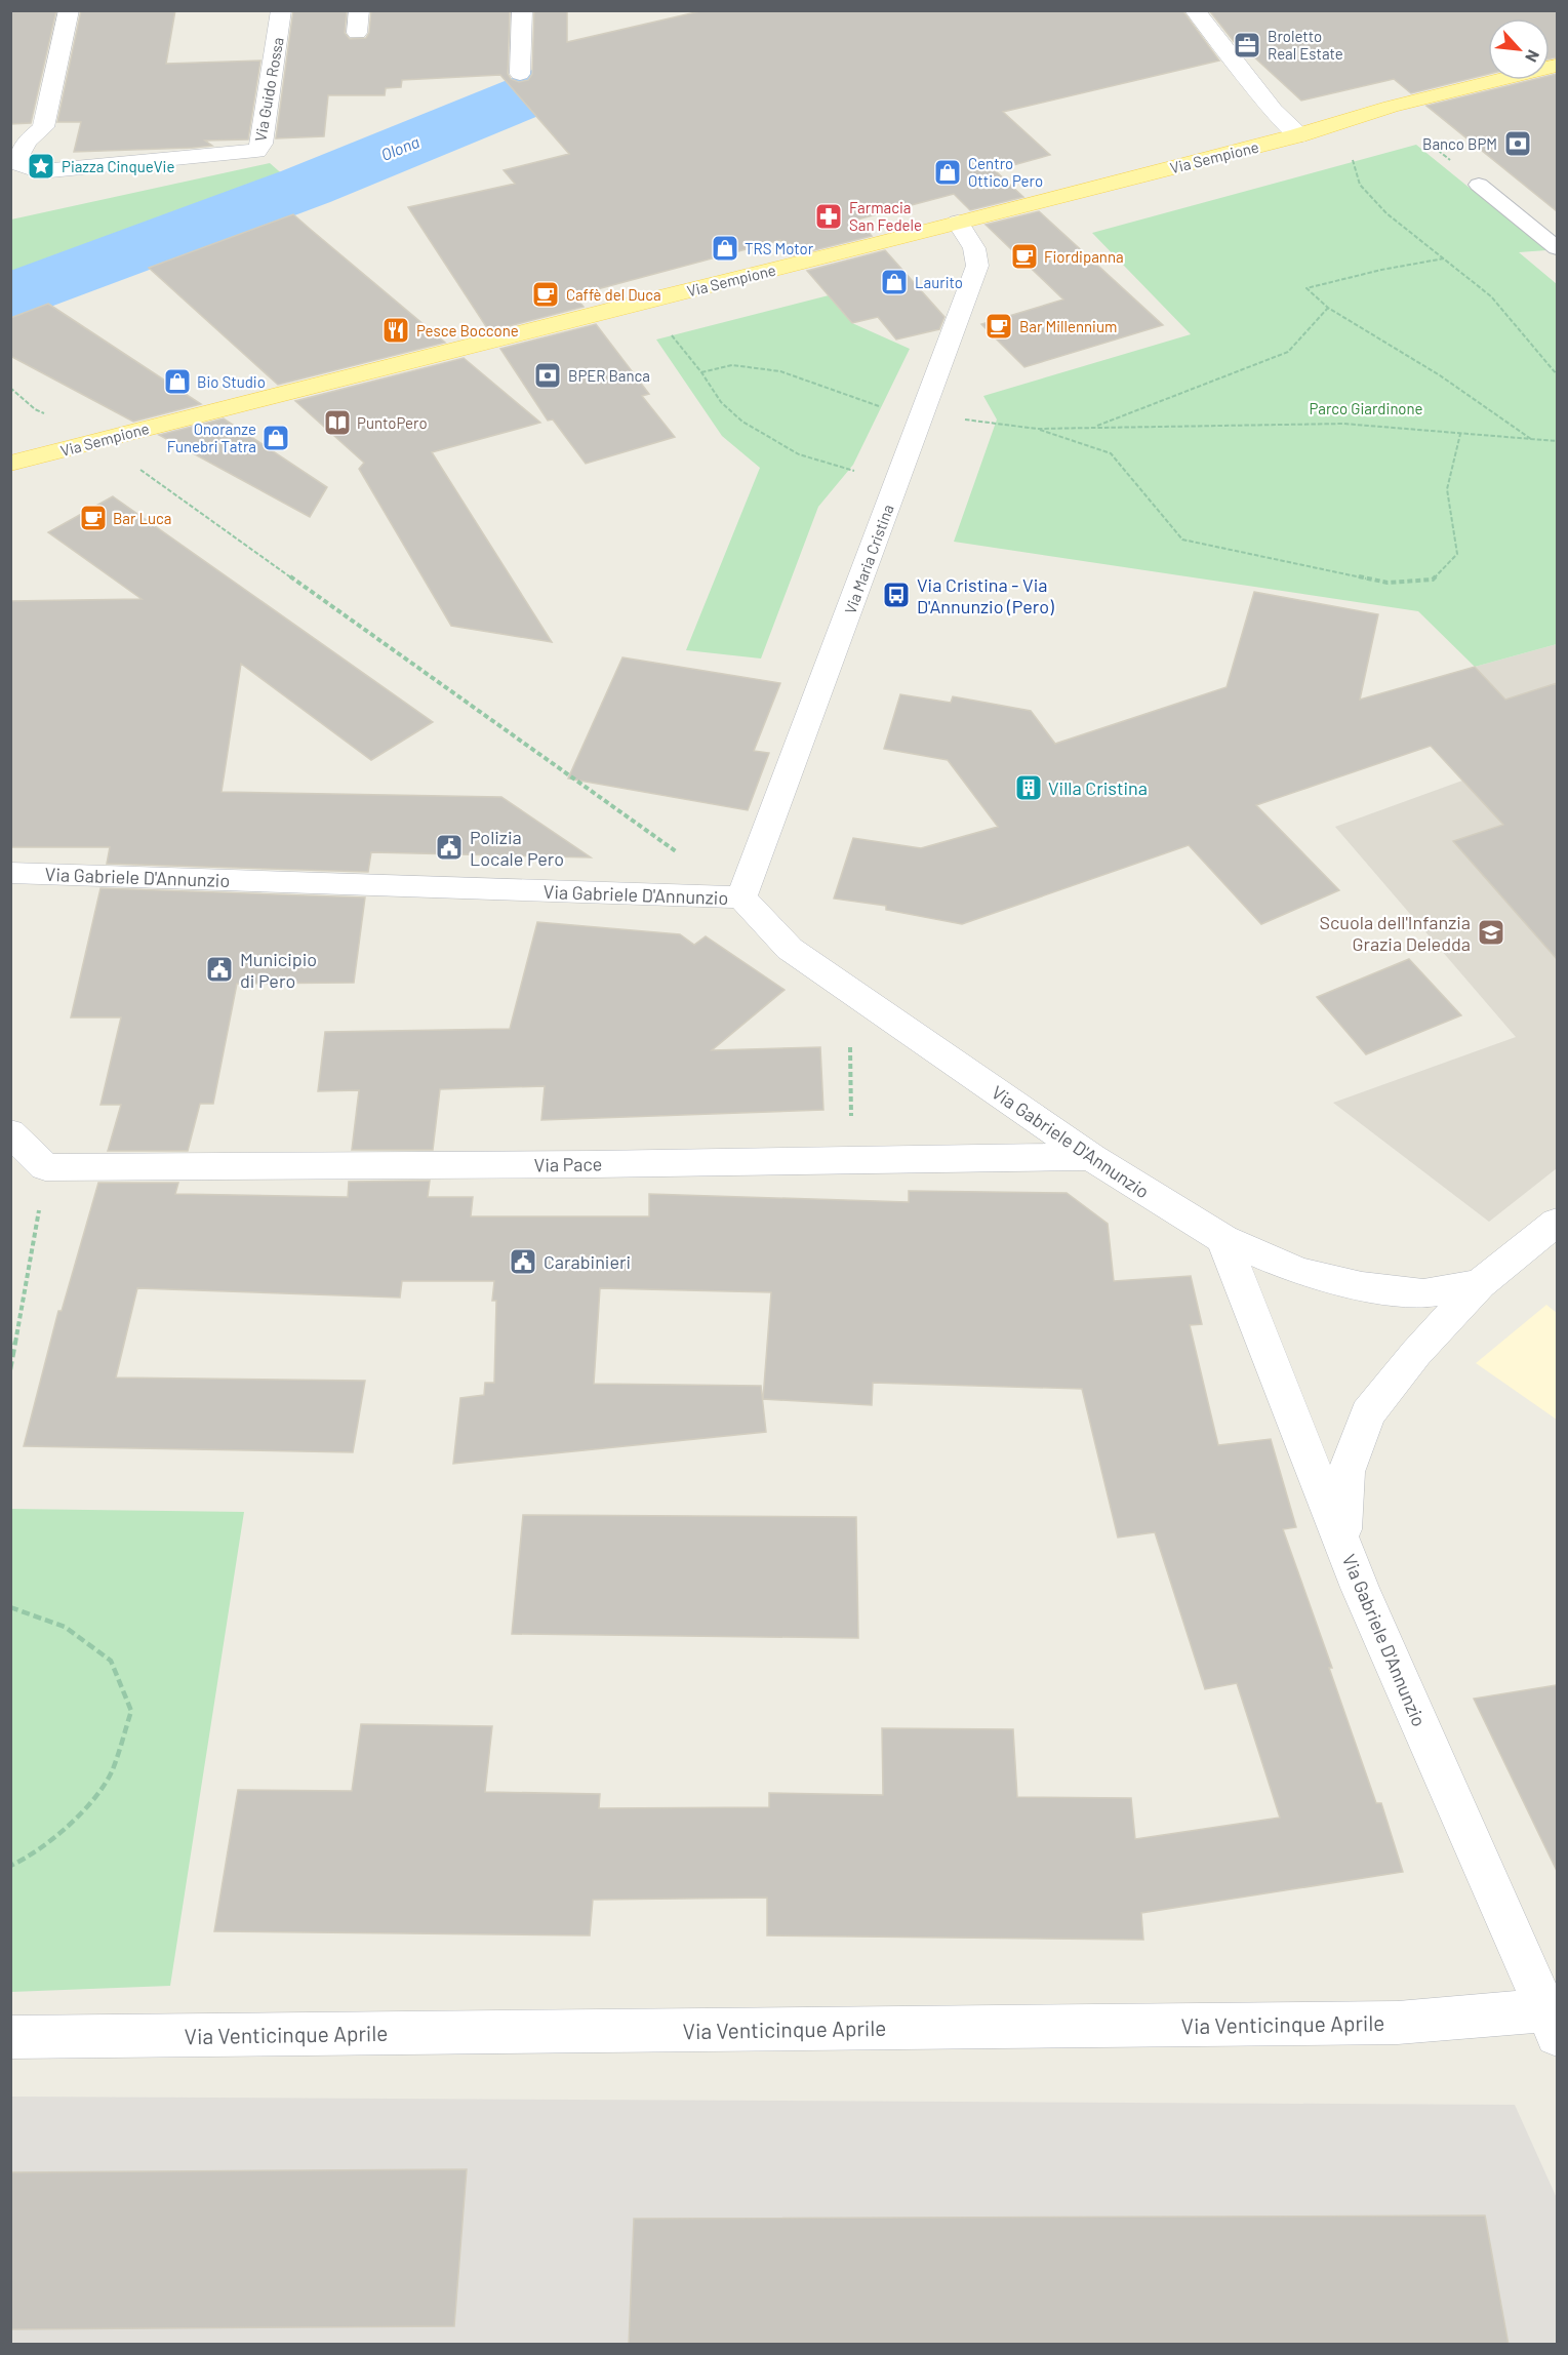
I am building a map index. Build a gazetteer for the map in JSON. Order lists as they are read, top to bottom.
{
  "streets": {
    "main road": ["Via Sempione"],
    "street": [
      "Via Guido Rossa",
      "Via Maria Cristina",
      "Via Gabriele D'Annunzio",
      "Via Pace",
      "Via Venticinque Aprile"
    ]
  },
  "crossings": [
    ["Via Sempione", "Via Maria Cristina"],
    ["Via Maria Cristina", "Via Gabriele D'Annunzio"],
    ["Via Gabriele D'Annunzio", "Via Pace"],
    ["Via Gabriele D'Annunzio", "Via Venticinque Aprile"]
  ],
  "water": ["Olona"],
  "parks": ["Parco Giardinone"],
  "places": {
    "office": ["Broletto Real Estate"],
    "bank": ["Banco BPM", "BPER Banca"],
    "place": ["Piazza CinqueVie"],
    "shop": [
      "Centro Ottico Pero",
      "TRS Motor",
      "Laurito",
      "Bio Studio",
      "Onoranze Funebri Tatra"
    ],
    "pharmacy": ["Farmacia San Fedele"],
    "cafe": [
      "Fiordipanna",
      "Caffè del Duca",
      "Bar Millennium",
      "Bar Luca"
    ],
    "restaurant": ["Pesce Boccone"],
    "library": ["PuntoPero"],
    "bus stop": ["Via Cristina - Via D'Annunzio (Pero)"],
    "building": ["Villa Cristina"],
    "public building": ["Polizia Locale Pero", "Municipio di Pero", "Carabinieri"],
    "school or university": ["Scuola dell'Infanzia Grazia Deledda"]
  },
  "north": "bottom right"
}
